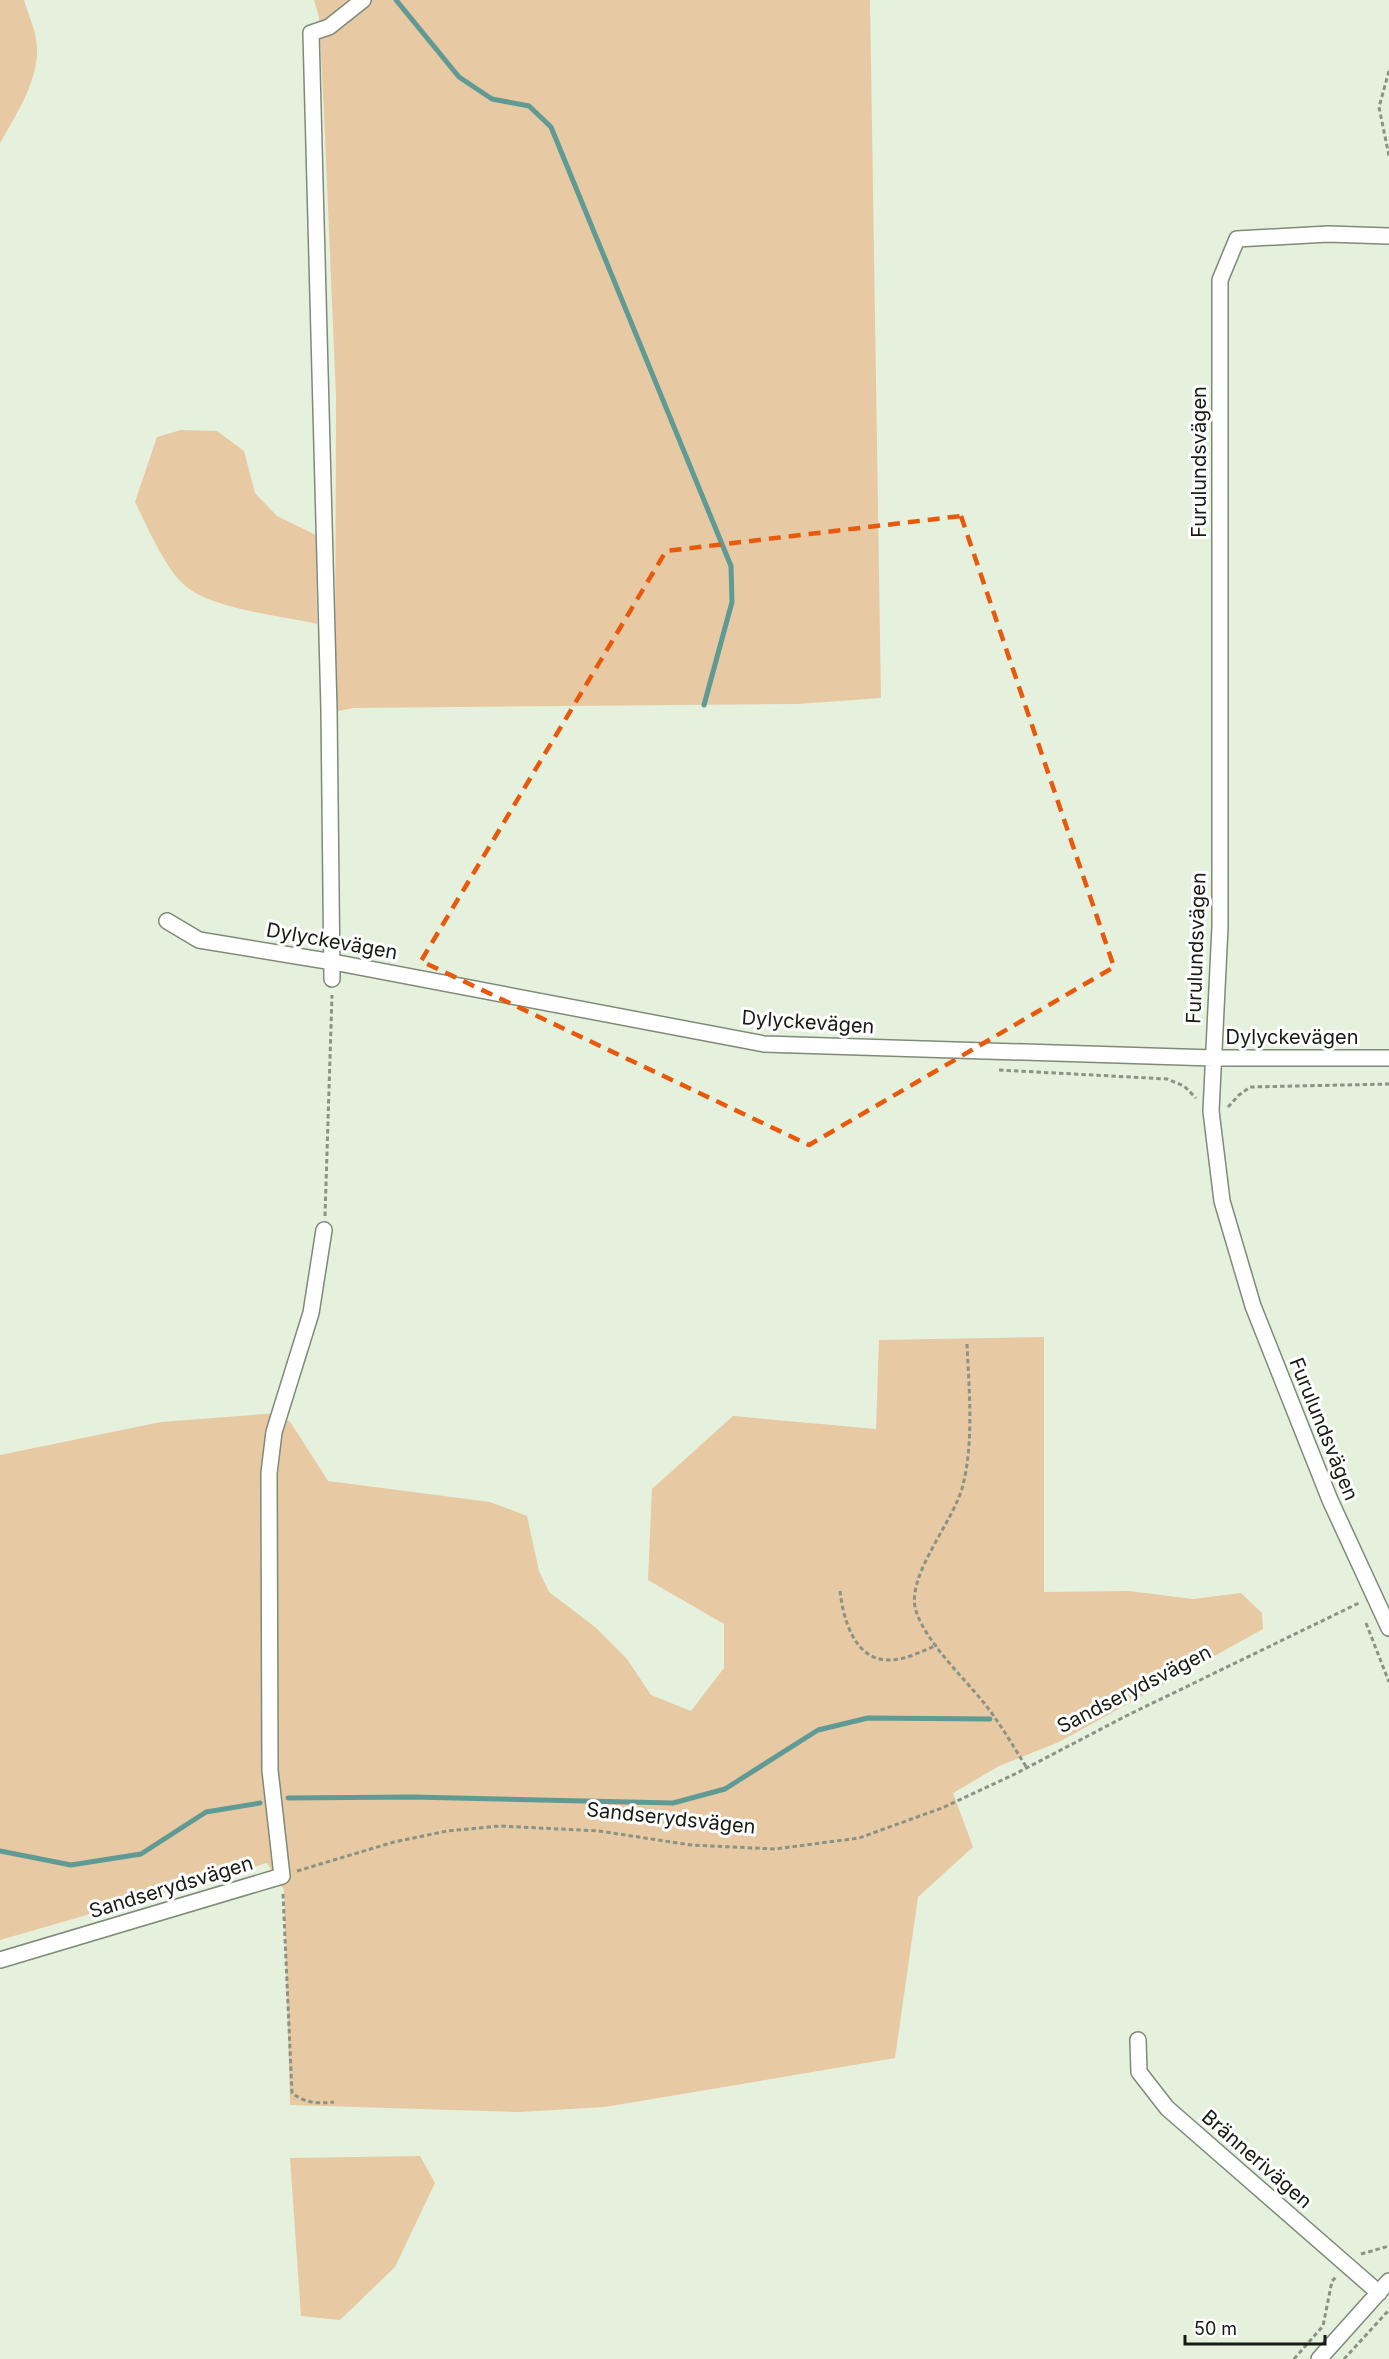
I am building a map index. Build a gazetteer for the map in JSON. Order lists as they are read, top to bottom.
{
  "streets": {
    "street": [
      "Furulundsvägen",
      "Dylyckevägen",
      "Sandserydsvägen",
      "Brännerivägen"
    ]
  },
  "crossings": [
    ["Furulundsvägen", "Dylyckevägen"],
    ["Furulundsvägen", "Sandserydsvägen"]
  ],
  "scale_bar": "50 m"
}
